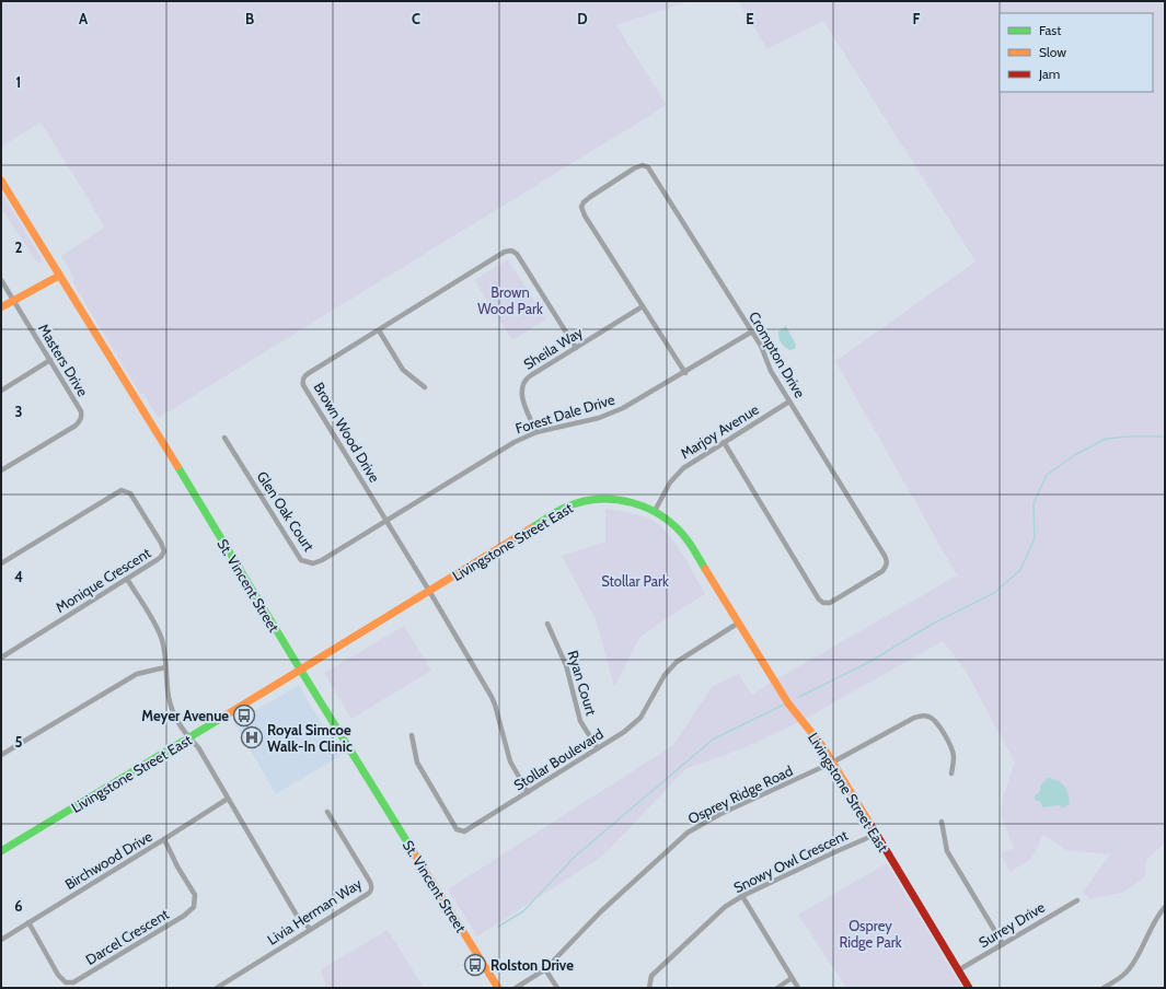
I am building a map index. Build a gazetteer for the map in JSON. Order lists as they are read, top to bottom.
{
  "streets": {
    "street": [
      "Sheila Way",
      "Crompton Drive",
      "Masters Drive",
      "Forest Dale Drive",
      "Marjoy Avenue",
      "Brown Wood Drive",
      "Glen Oak Court",
      "Livingstone Street East",
      "Monique Crescent",
      "St. Vincent Street",
      "Ryan Court",
      "Stollar Boulevard",
      "Osprey Ridge Road",
      "Birchwood Drive",
      "Snowy Owl Crescent",
      "Livia Herman Way",
      "Surrey Drive",
      "Darcel Crescent"
    ]
  },
  "crossings": [
    ["Sheila Way", "Crompton Drive"],
    ["Sheila Way", "Forest Dale Drive"],
    ["Sheila Way", "Brown Wood Drive"],
    ["Crompton Drive", "Forest Dale Drive"],
    ["Crompton Drive", "Marjoy Avenue"],
    ["Forest Dale Drive", "Brown Wood Drive"],
    ["Forest Dale Drive", "Glen Oak Court"],
    ["Marjoy Avenue", "Livingstone Street East"],
    ["Brown Wood Drive", "Glen Oak Court"],
    ["Brown Wood Drive", "Livingstone Street East"],
    ["Brown Wood Drive", "Stollar Boulevard"],
    ["Livingstone Street East", "St. Vincent Street"],
    ["Livingstone Street East", "Stollar Boulevard"],
    ["Livingstone Street East", "Osprey Ridge Road"],
    ["Livingstone Street East", "Snowy Owl Crescent"],
    ["Livingstone Street East", "Surrey Drive"],
    ["Ryan Court", "Stollar Boulevard"],
    ["Birchwood Drive", "Darcel Crescent"]
  ],
  "parks": ["Brown Wood Park", "Stollar Park", "Osprey Ridge Park"],
  "places": {
    "bus stop": ["Meyer Avenue", "Rolston Drive"],
    "hospital": ["Royal Simcoe Walk-In Clinic"]
  },
  "legend": ["Fast", "Slow", "Jam"],
  "grid": {
    "columns": [
      "A",
      "B",
      "C",
      "D",
      "E",
      "F"
    ],
    "rows": [
      "1",
      "2",
      "3",
      "4",
      "5",
      "6"
    ]
  }
}
